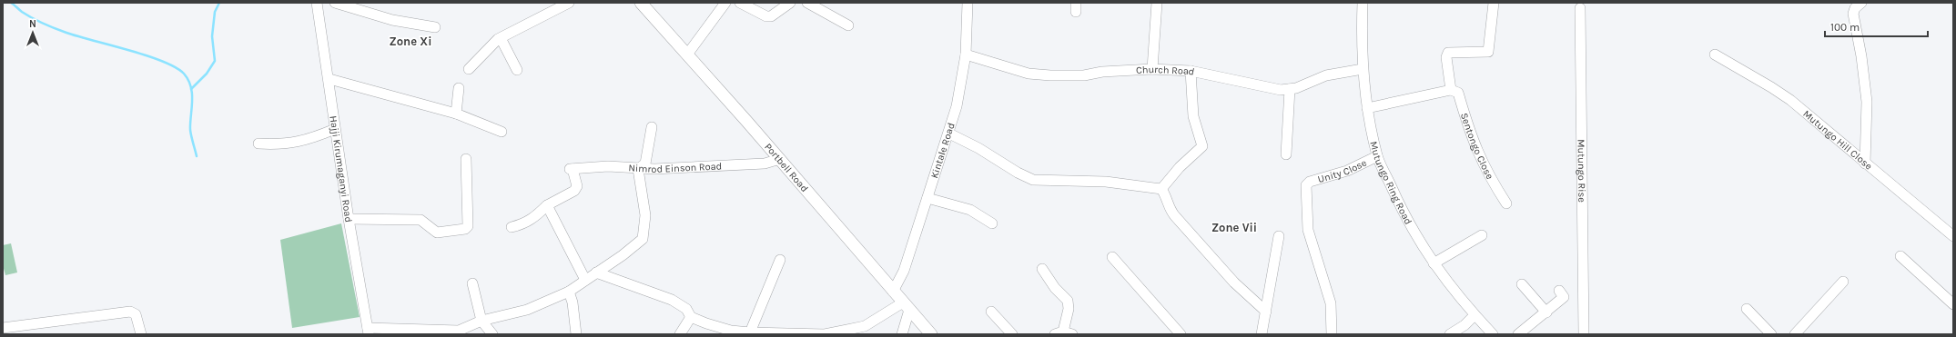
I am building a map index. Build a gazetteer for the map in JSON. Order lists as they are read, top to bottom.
{
  "streets": {
    "main road": ["Portbell Road"],
    "street": [
      "Church Road",
      "Mutungo Hill Close",
      "Sentongo Close",
      "Kintale Road",
      "Nimrod Einson Road",
      "Hajji Kirumaganyi Road",
      "Unity Close",
      "Mutungo Rise",
      "Mutungo Ring Road"
    ]
  },
  "crossings": [
    ["Church Road", "Kintale Road"],
    ["Church Road", "Mutungo Ring Road"],
    ["Kintale Road", "Portbell Road"],
    ["Nimrod Einson Road", "Portbell Road"],
    ["Unity Close", "Mutungo Ring Road"]
  ],
  "districts": ["Zone Xi", "Zone Vii"],
  "scale_bar": "100 m",
  "north": "top"
}
